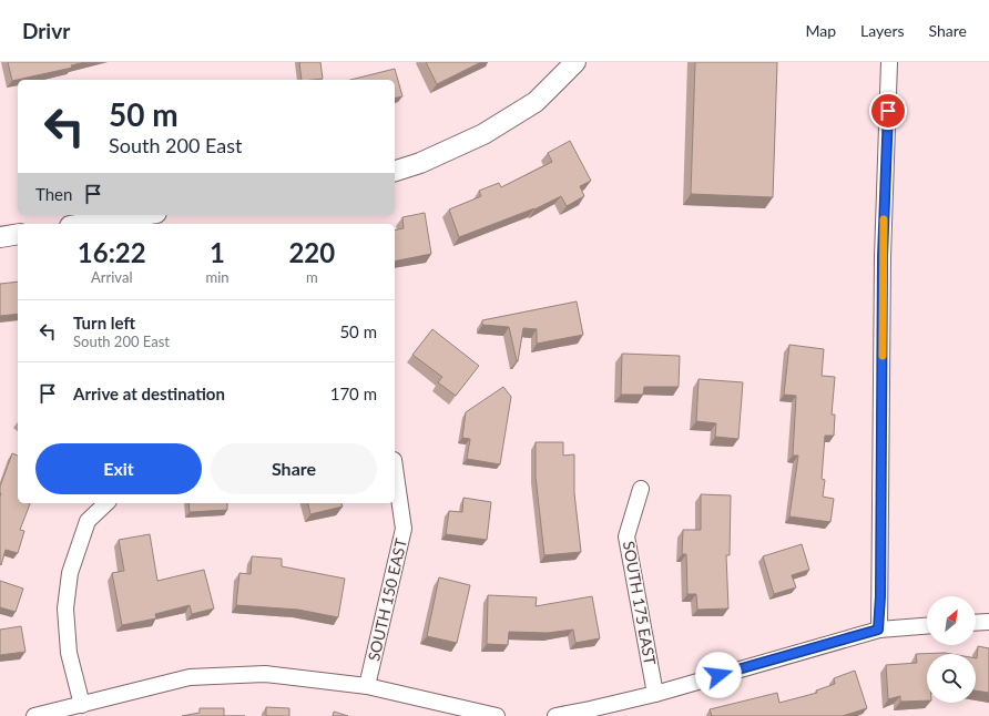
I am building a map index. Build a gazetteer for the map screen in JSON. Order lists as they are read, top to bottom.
{
  "streets": {
    "street": ["SOUTH 150 EAST", "SOUTH 175 EAST"]
  },
  "north": "top right",
  "page": {
    "header": "Drivr",
    "nav": ["Map", "Layers", "Share"],
    "turn": ["50 m", "South 200 East"],
    "then": "Then",
    "eta": [
      "16:22",
      "Arrival",
      "1",
      "min",
      "220",
      "m"
    ],
    "list": [
      {
        "name": "Turn left",
        "note": "South 200 East",
        "value": "50 m"
      },
      {
        "name": "Arrive at destination",
        "value": "170 m"
      }
    ],
    "buttons": ["Exit", "Share"]
  }
}
